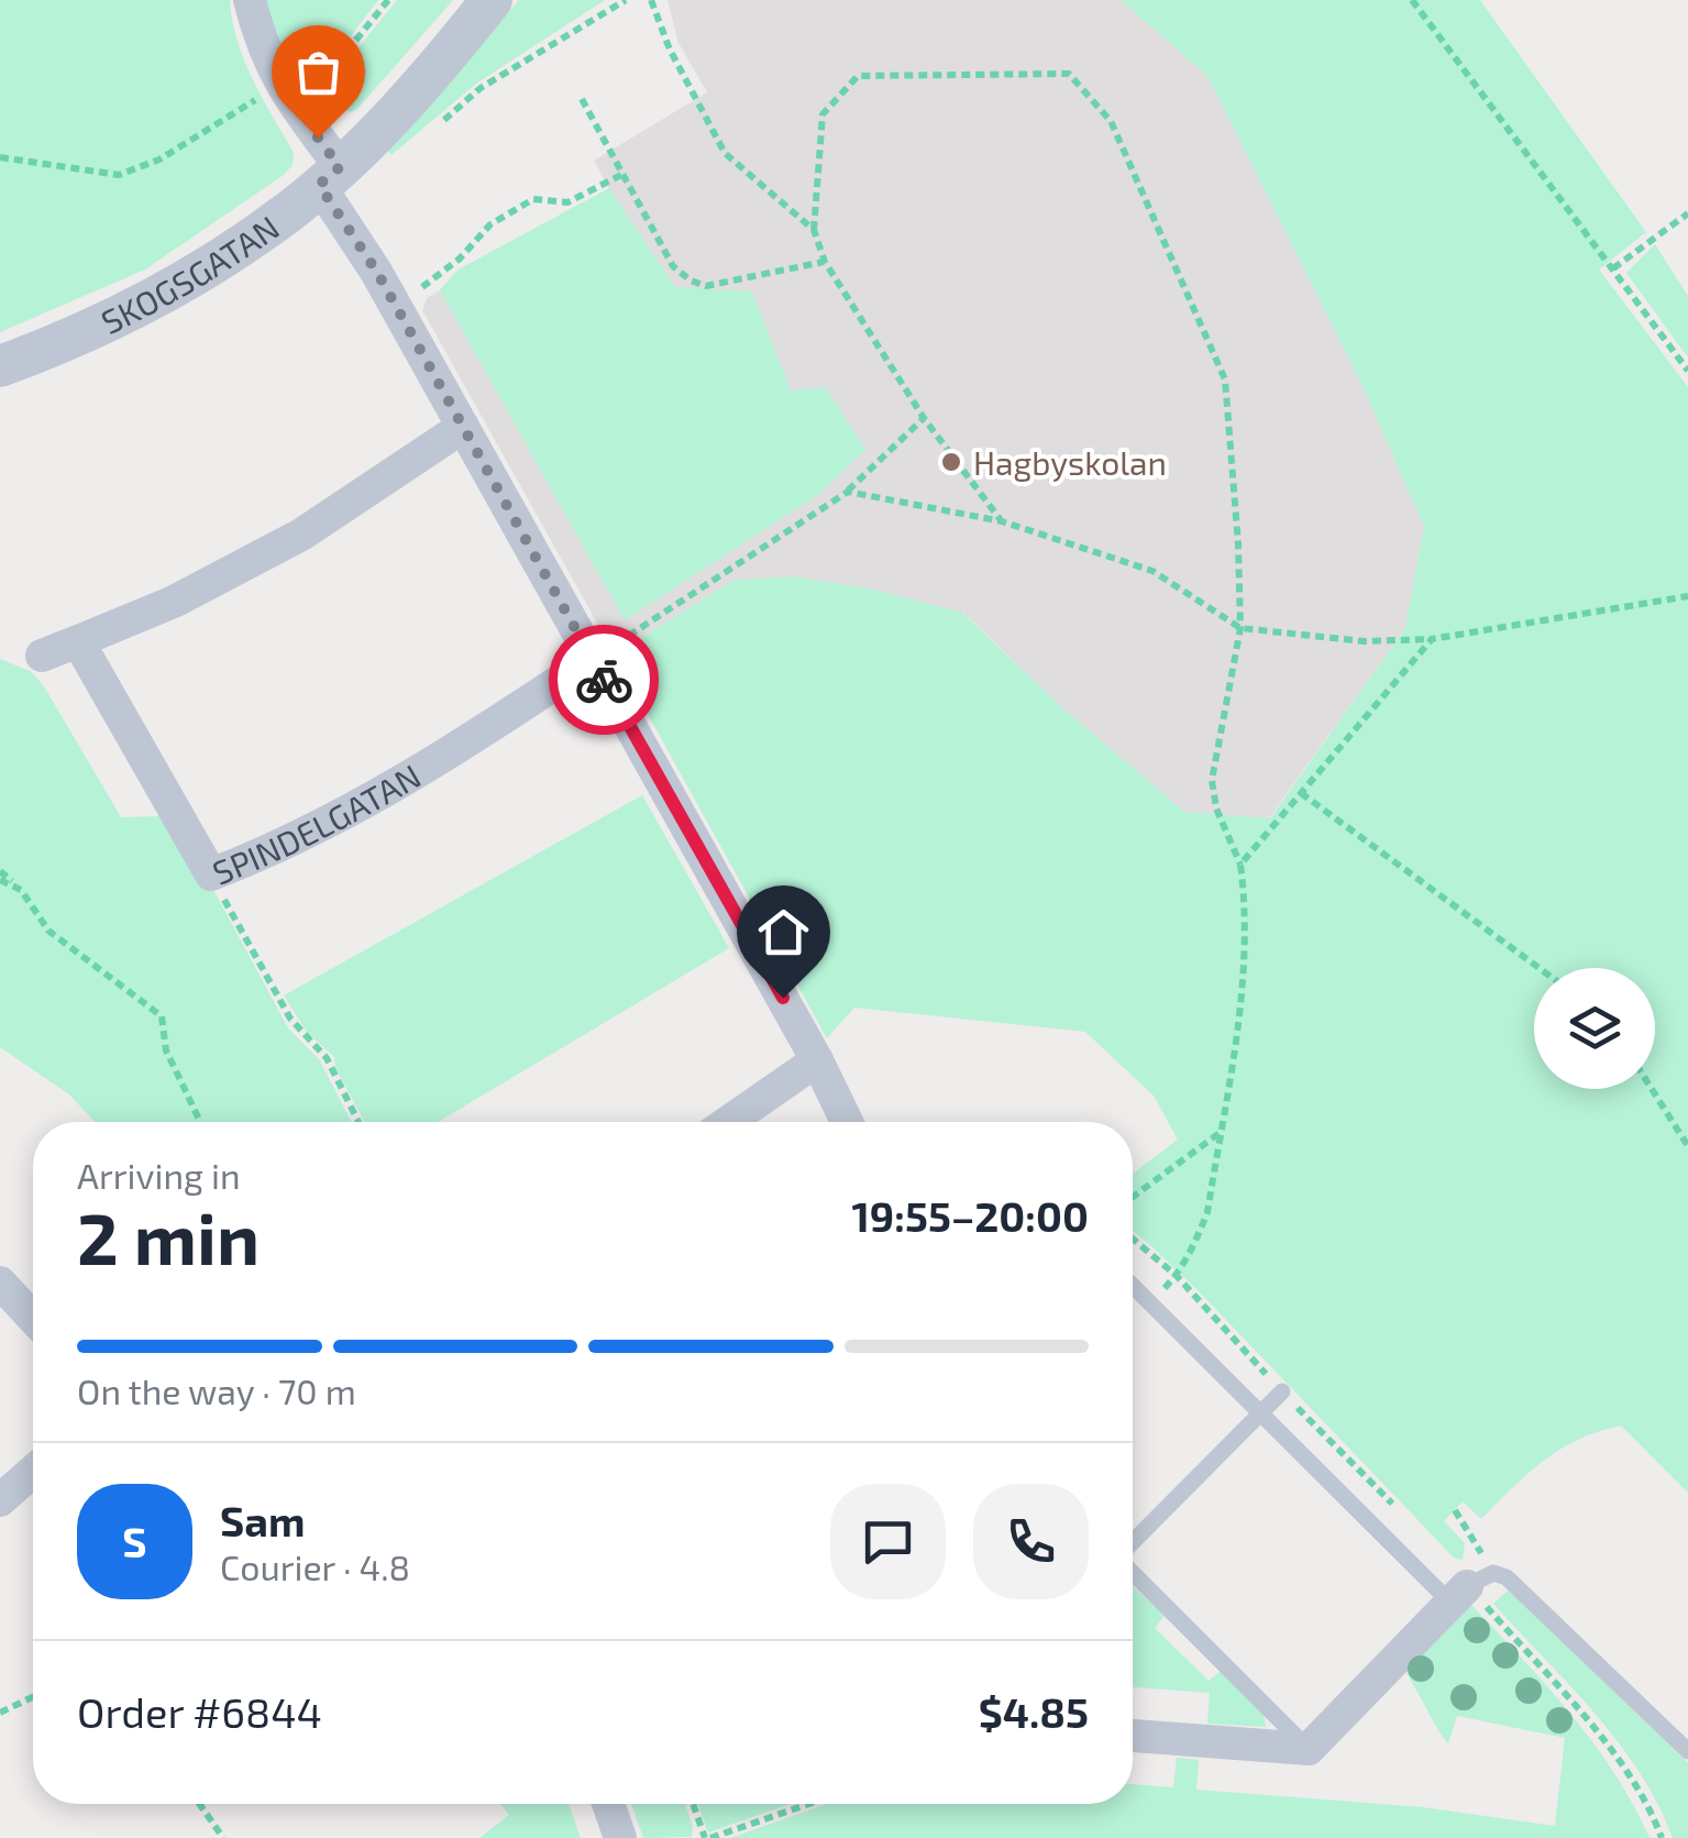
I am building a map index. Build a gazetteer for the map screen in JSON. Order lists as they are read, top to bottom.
{
  "streets": {
    "street": ["SKOGSGATAN", "SPINDELGATAN"]
  },
  "places": ["Hagbyskolan"],
  "page": {
    "heading": ["2 min", "Arriving in", "19:55–20:00"],
    "panel": [
      "Sam",
      "Courier · 4.8",
      "Order #6844",
      "$4.85"
    ],
    "bar": "On the way · 70 m",
    "round": "S"
  }
}
